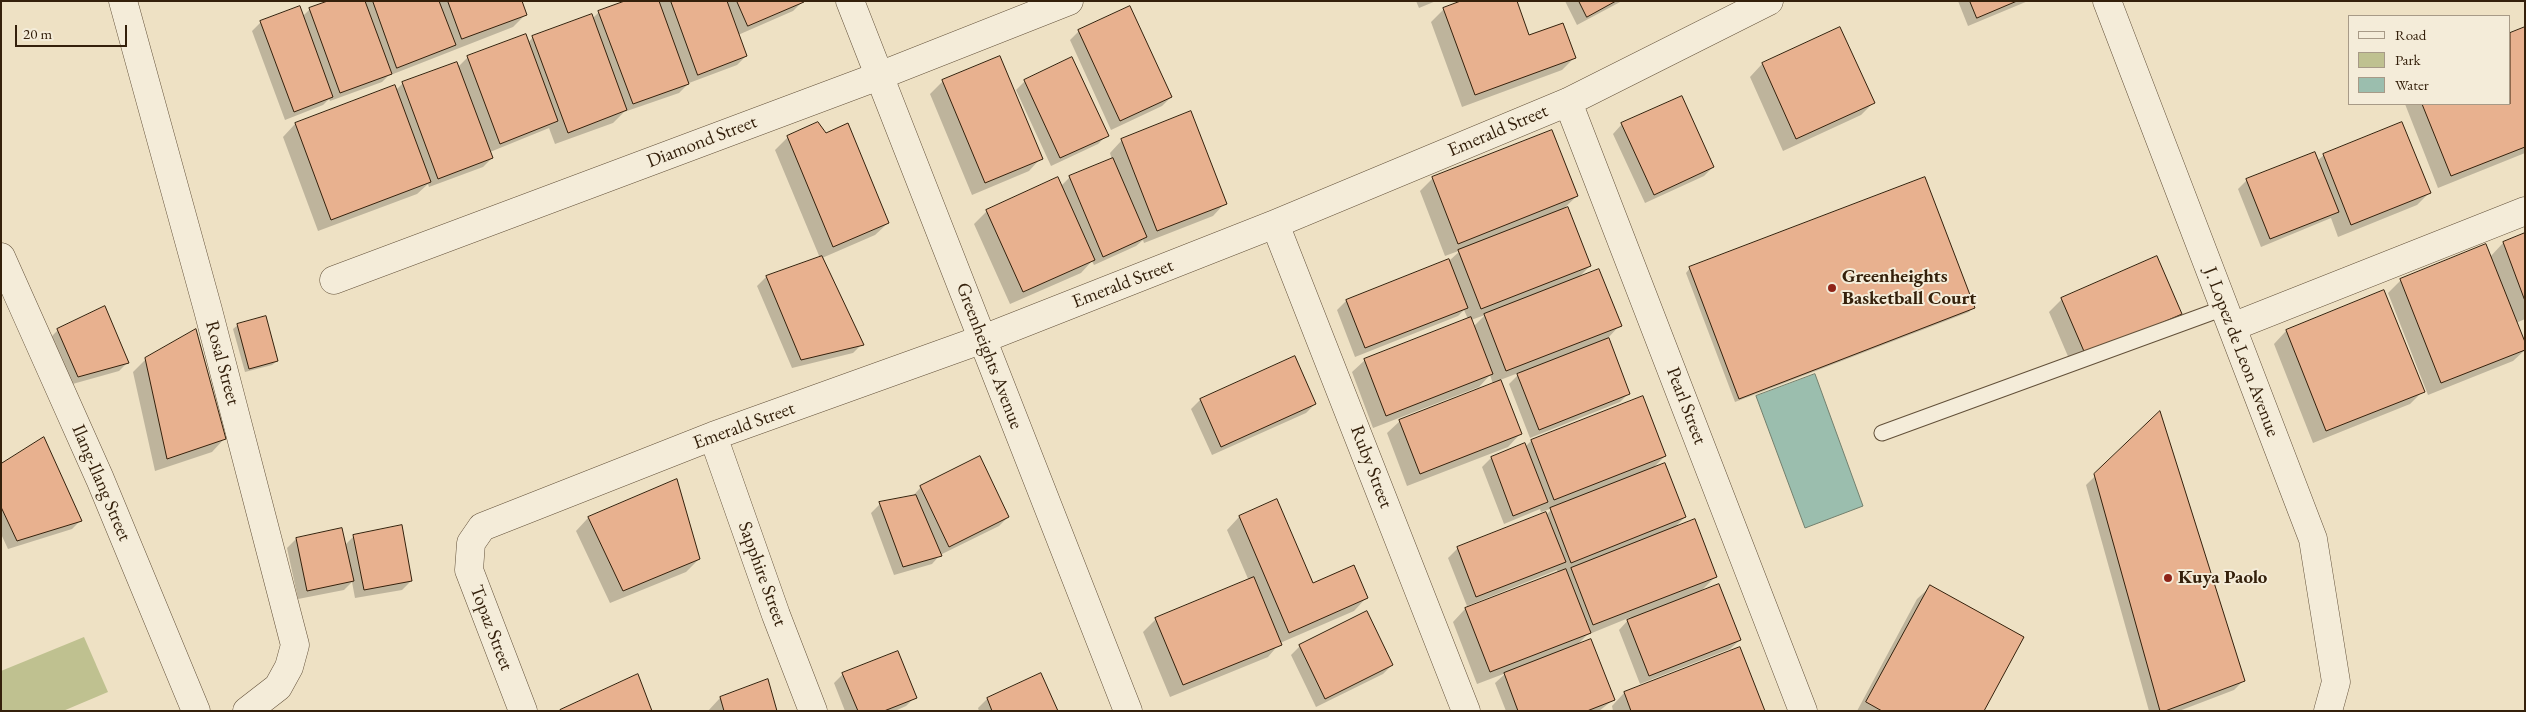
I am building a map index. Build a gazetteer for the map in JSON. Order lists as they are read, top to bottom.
{
  "streets": {
    "street": [
      "Emerald Street",
      "Diamond Street",
      "J. Lopez de Leon Avenue",
      "Greenheights Avenue",
      "Rosal Street",
      "Pearl Street",
      "Ruby Street",
      "Ilang-Ilang Street",
      "Sapphire Street",
      "Topaz Street"
    ]
  },
  "crossings": [
    ["Emerald Street", "Greenheights Avenue"],
    ["Emerald Street", "Pearl Street"],
    ["Emerald Street", "Ruby Street"],
    ["Emerald Street", "Sapphire Street"],
    ["Emerald Street", "Topaz Street"],
    ["Diamond Street", "Greenheights Avenue"]
  ],
  "places": ["Greenheights Basketball Court", "Kuya Paolo"],
  "legend": ["Road", "Park", "Water"],
  "scale_bar": "20 m"
}
